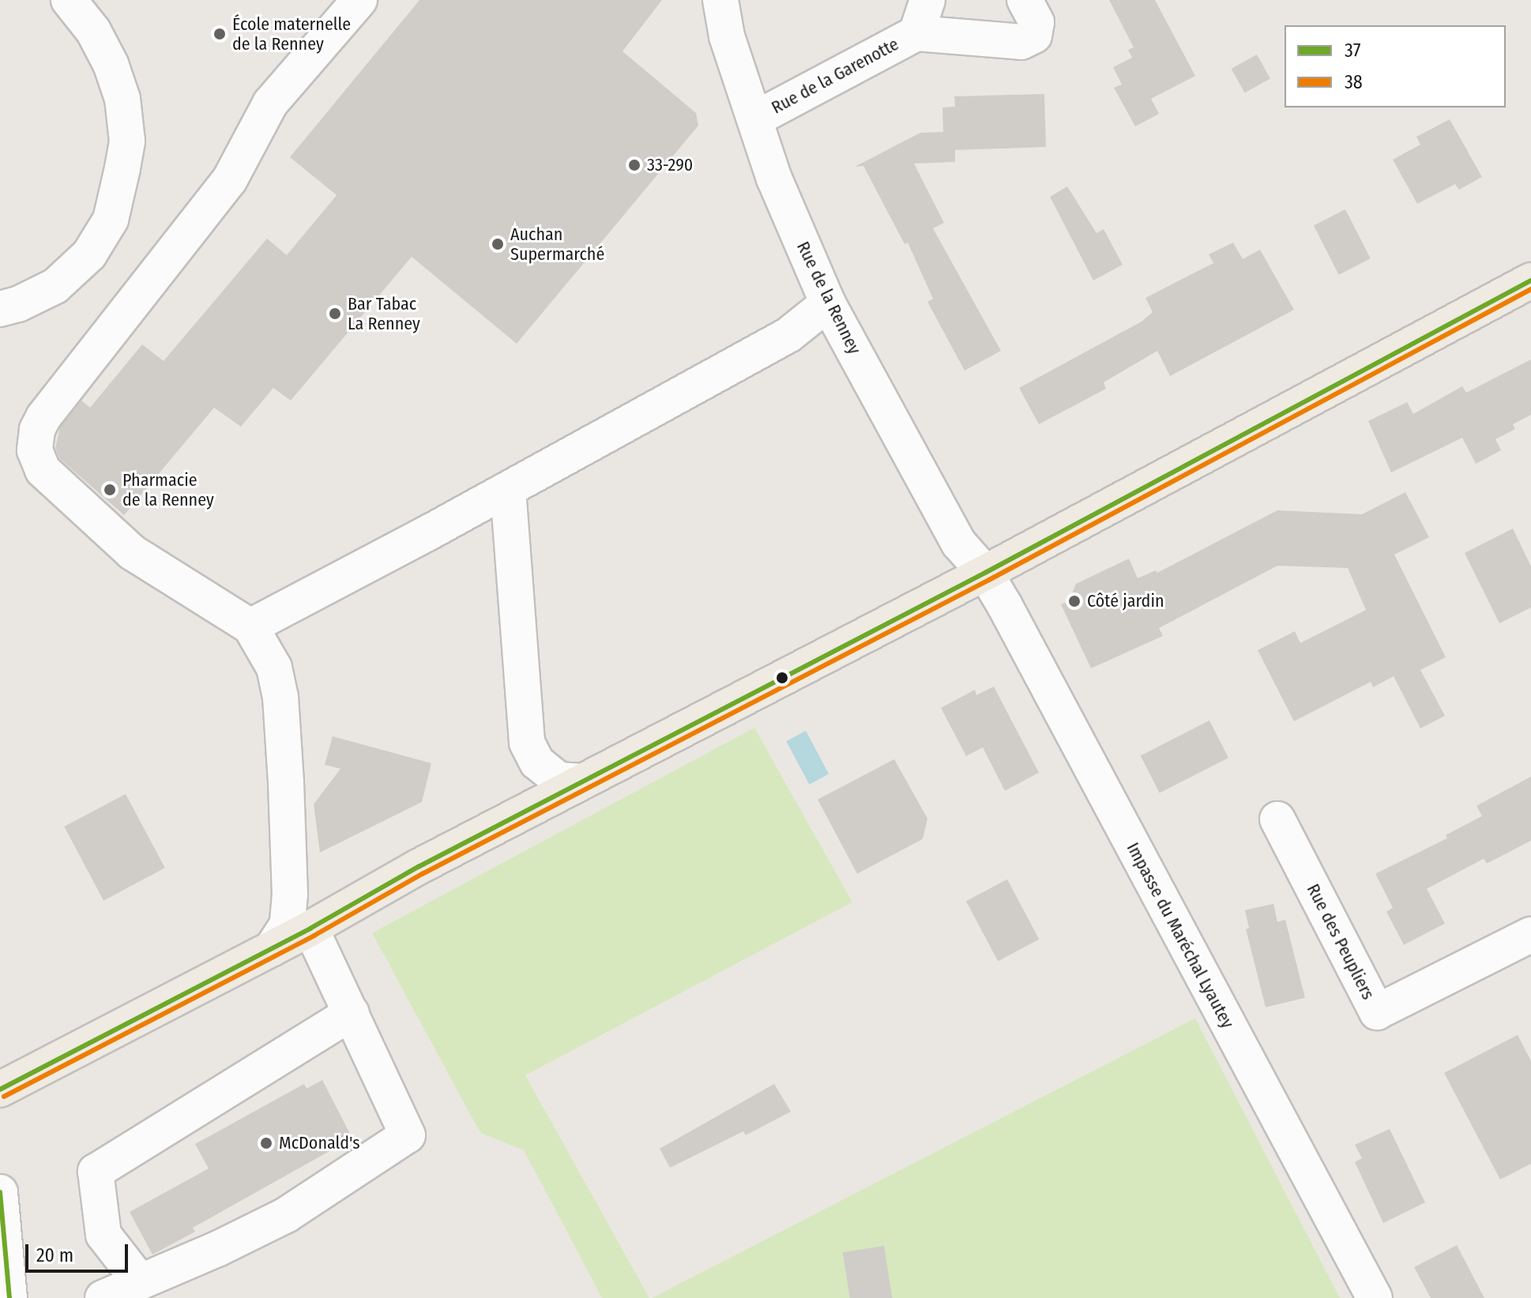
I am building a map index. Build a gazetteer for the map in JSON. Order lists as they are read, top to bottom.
{
  "streets": {
    "street": [
      "Rue de la Garenotte",
      "Rue de la Renney",
      "Impasse du Maréchal Lyautey",
      "Rue des Peupliers"
    ]
  },
  "crossings": [
    ["Rue de la Garenotte", "Rue de la Renney"],
    ["Rue de la Renney", "Impasse du Maréchal Lyautey"]
  ],
  "places": [
    "École maternelle de la Renney",
    "33-290",
    "Auchan Supermarché",
    "Bar Tabac La Renney",
    "Pharmacie de la Renney",
    "Côté jardin",
    "McDonald's"
  ],
  "lines": ["transit line 37", "transit line 38"],
  "legend": ["37", "38"],
  "scale_bar": "20 m"
}
